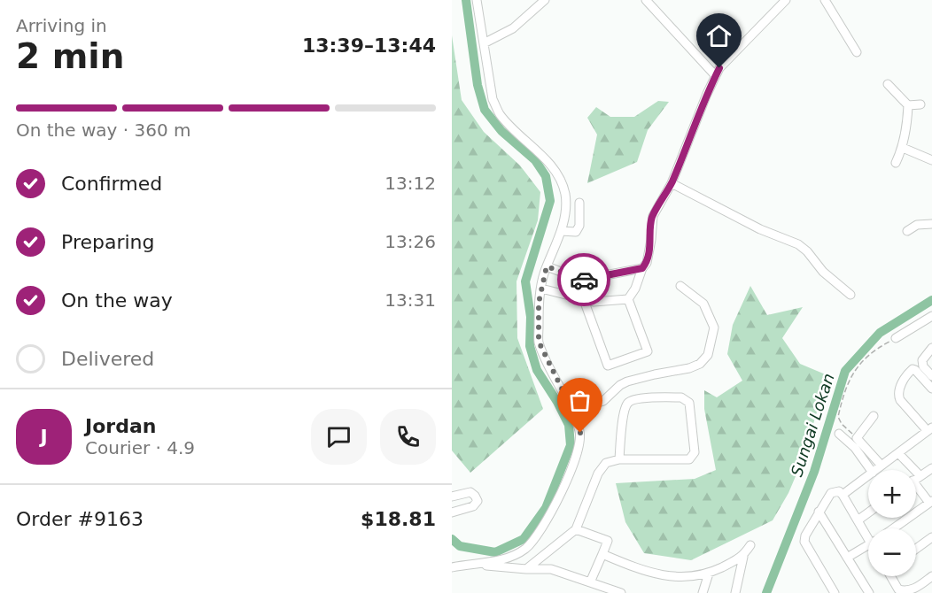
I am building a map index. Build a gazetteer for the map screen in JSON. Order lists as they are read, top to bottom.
{
  "water": ["Sungai Lokan"],
  "page": {
    "heading": ["2 min", "Arriving in", "13:39–13:44"],
    "panel": [
      "Jordan",
      "Courier · 4.9",
      "Order #9163",
      "$18.81"
    ],
    "bar": "On the way · 360 m",
    "list": [
      ["Confirmed", "13:12"],
      ["Preparing", "13:26"],
      ["On the way", "13:31"],
      "Delivered"
    ],
    "round": "J",
    "map_buttons": ["+", "−"]
  }
}
